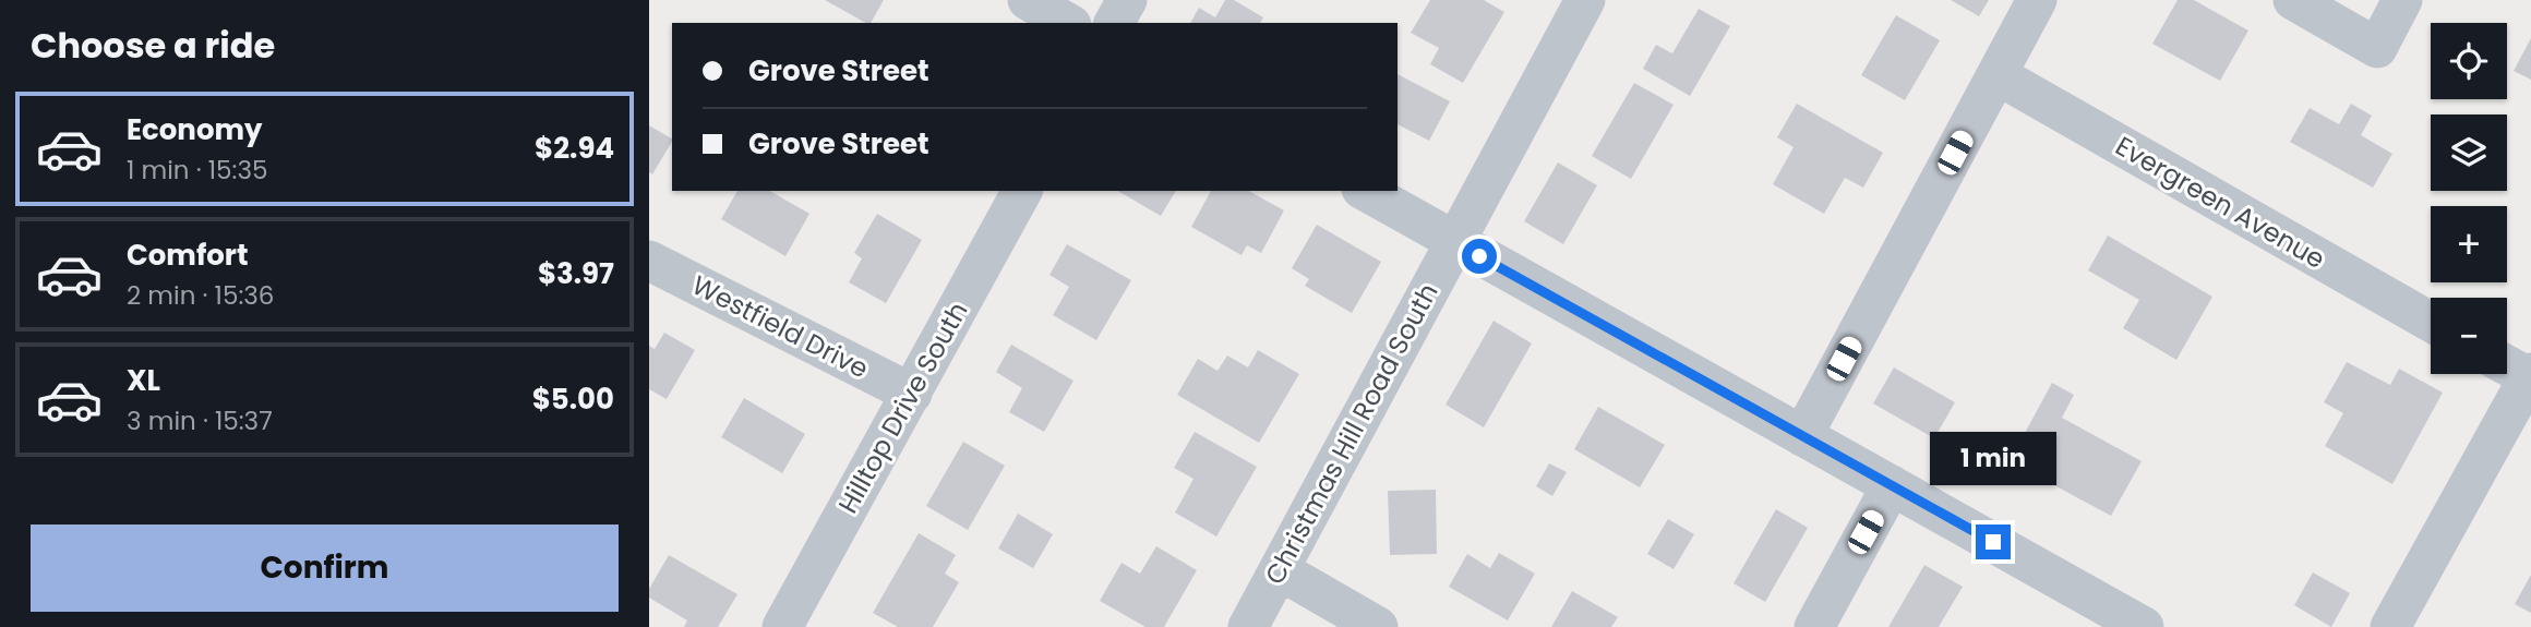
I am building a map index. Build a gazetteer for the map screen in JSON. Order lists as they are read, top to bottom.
{
  "streets": {
    "street": [
      "Evergreen Avenue",
      "Westfield Drive",
      "Hilltop Drive South",
      "Christmas Hill Road South"
    ]
  },
  "crossings": [
    ["Westfield Drive", "Hilltop Drive South"]
  ],
  "page": {
    "heading": "Choose a ride",
    "map_buttons": ["+", "−"],
    "banner": ["Grove Street", "Grove Street"],
    "list": [
      {
        "name": "Economy",
        "note": "1 min · 15:35",
        "value": "$2.94"
      },
      {
        "name": "Comfort",
        "note": "2 min · 15:36",
        "value": "$3.97"
      },
      {
        "name": "XL",
        "note": "3 min · 15:37",
        "value": "$5.00"
      }
    ],
    "bubble": "1 min",
    "buttons": "Confirm"
  }
}
